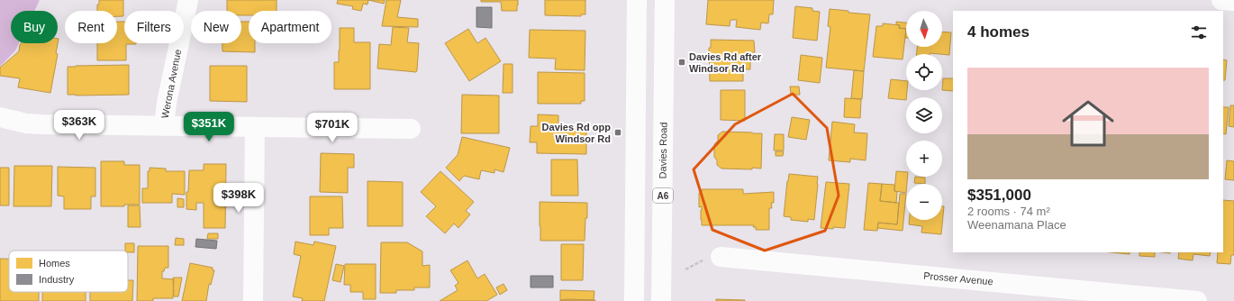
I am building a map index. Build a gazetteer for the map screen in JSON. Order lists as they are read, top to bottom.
{
  "streets": {
    "main road": [
      "Werona Avenue",
      "Davies Road",
      "A6",
      "Prosser Avenue"
    ]
  },
  "places": {
    "transit": ["Davies Rd after Windsor Rd", "Davies Rd opp Windsor Rd"]
  },
  "legend": ["Homes", "Industry"],
  "north": "bottom",
  "page": {
    "map_buttons": ["+", "−"],
    "chip": [
      "Buy",
      "Rent",
      "Filters",
      "New",
      "Apartment"
    ],
    "heading": "4 homes",
    "list": [
      {
        "name": "$351,000",
        "note": "2 rooms · 74 m² · Weenamana Place"
      }
    ],
    "price": [
      "$363K",
      "$351K",
      "$701K",
      "$398K"
    ]
  }
}
